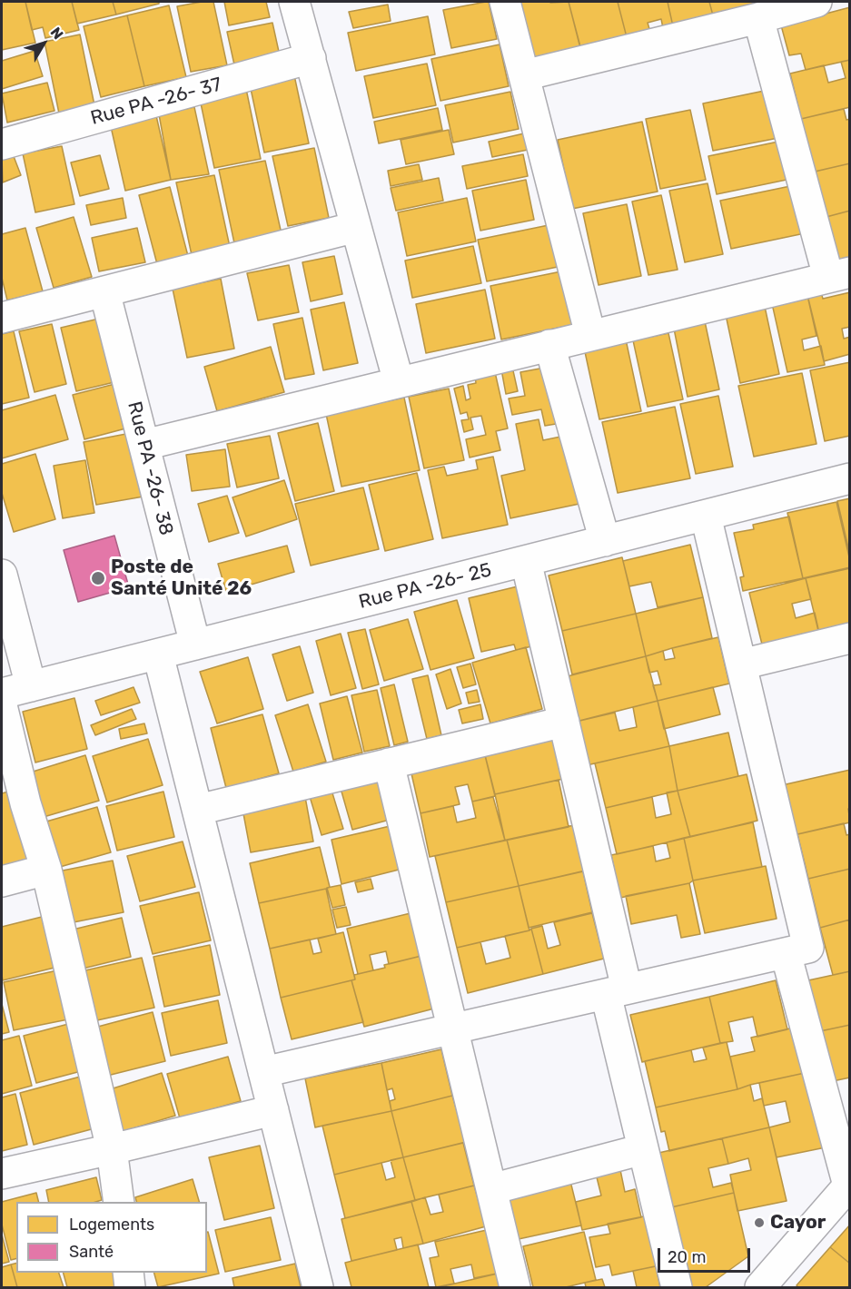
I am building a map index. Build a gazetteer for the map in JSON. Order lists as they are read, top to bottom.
{
  "streets": {
    "street": ["Rue PA -26- 37", "Rue PA -26- 38", "Rue PA -26- 25"]
  },
  "crossings": [
    ["Rue PA -26- 38", "Rue PA -26- 25"]
  ],
  "places": ["Poste de Santé Unité 26", "Cayor"],
  "legend": ["Logements", "Santé"],
  "scale_bar": "20 m",
  "north": "top right"
}
